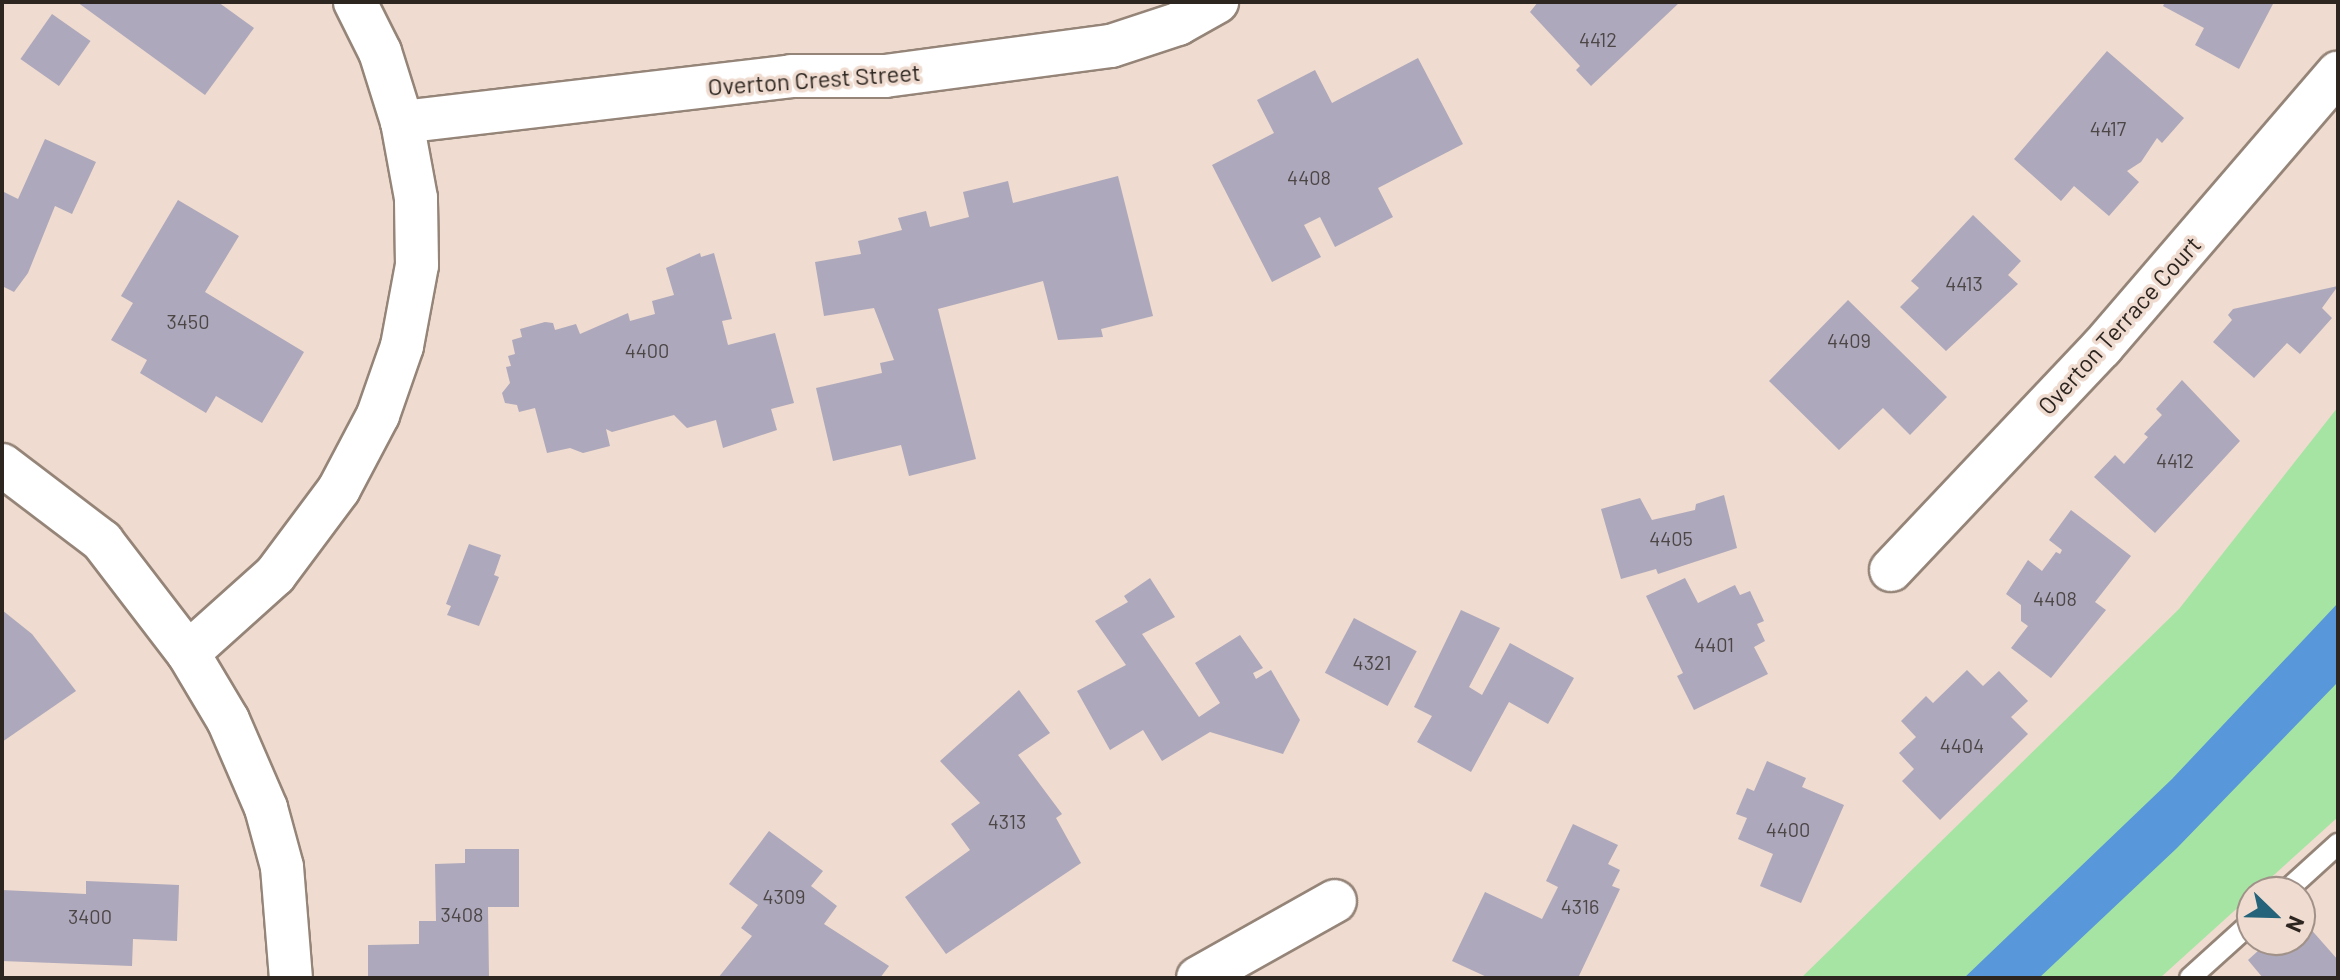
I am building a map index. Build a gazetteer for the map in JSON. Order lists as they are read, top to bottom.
{
  "streets": {
    "street": ["Overton Crest Street", "Overton Terrace Court"]
  },
  "house_numbers": [
    "4412",
    "4417",
    "4408",
    "4413",
    "3450",
    "4409",
    "4400",
    "4412",
    "4405",
    "4408",
    "4401",
    "4321",
    "4404",
    "4313",
    "4400",
    "4309",
    "4316",
    "3408",
    "3400"
  ],
  "north": "bottom right"
}
